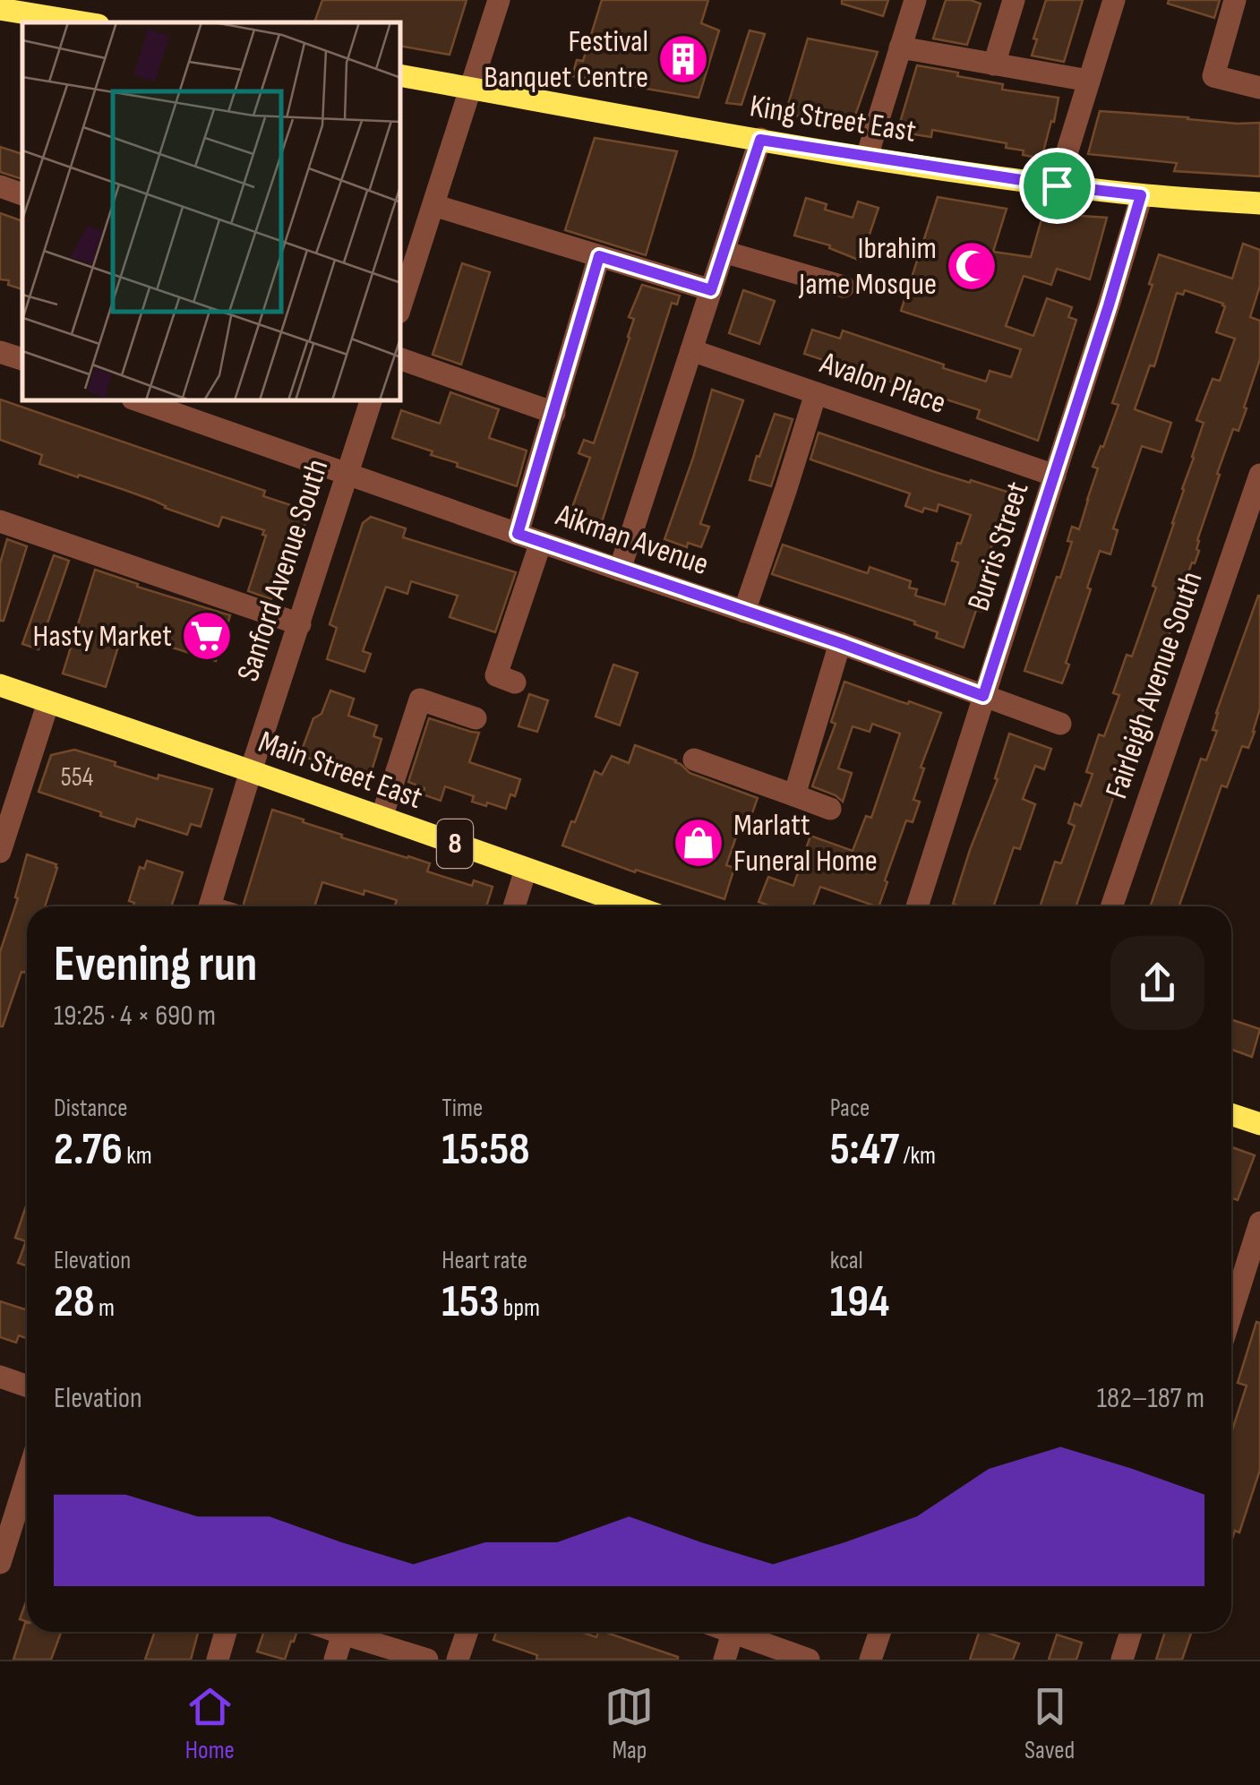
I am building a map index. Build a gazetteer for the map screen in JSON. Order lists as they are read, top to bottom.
{
  "streets": {
    "main road": ["King Street East", "Main Street East", "8"],
    "street": [
      "Avalon Place",
      "Aikman Avenue",
      "Burris Street",
      "Sanford Avenue South",
      "Fairleigh Avenue South"
    ]
  },
  "crossings": [
    ["King Street East", "Burris Street"],
    ["Avalon Place", "Burris Street"],
    ["Aikman Avenue", "Burris Street"],
    ["Aikman Avenue", "Sanford Avenue South"],
    ["Sanford Avenue South", "Main Street East"]
  ],
  "places": {
    "building": ["Festival Banquet Centre"],
    "mosque": ["Ibrahim Jame Mosque"],
    "supermarket": ["Hasty Market"],
    "shop": ["Marlatt Funeral Home"]
  },
  "house_numbers": ["554"],
  "page": {
    "heading": ["Evening run", "19:25 · 4 × 690 m"],
    "stats": [
      ["Distance", "2.76 km"],
      ["Time", "15:58"],
      ["Pace", "5:47 /km"],
      ["Elevation", "28 m"],
      ["Heart rate", "153 bpm"],
      ["kcal", "194"]
    ],
    "chart": ["Elevation", "182–187 m"],
    "tabs": ["Home", "Map", "Saved"]
  }
}
